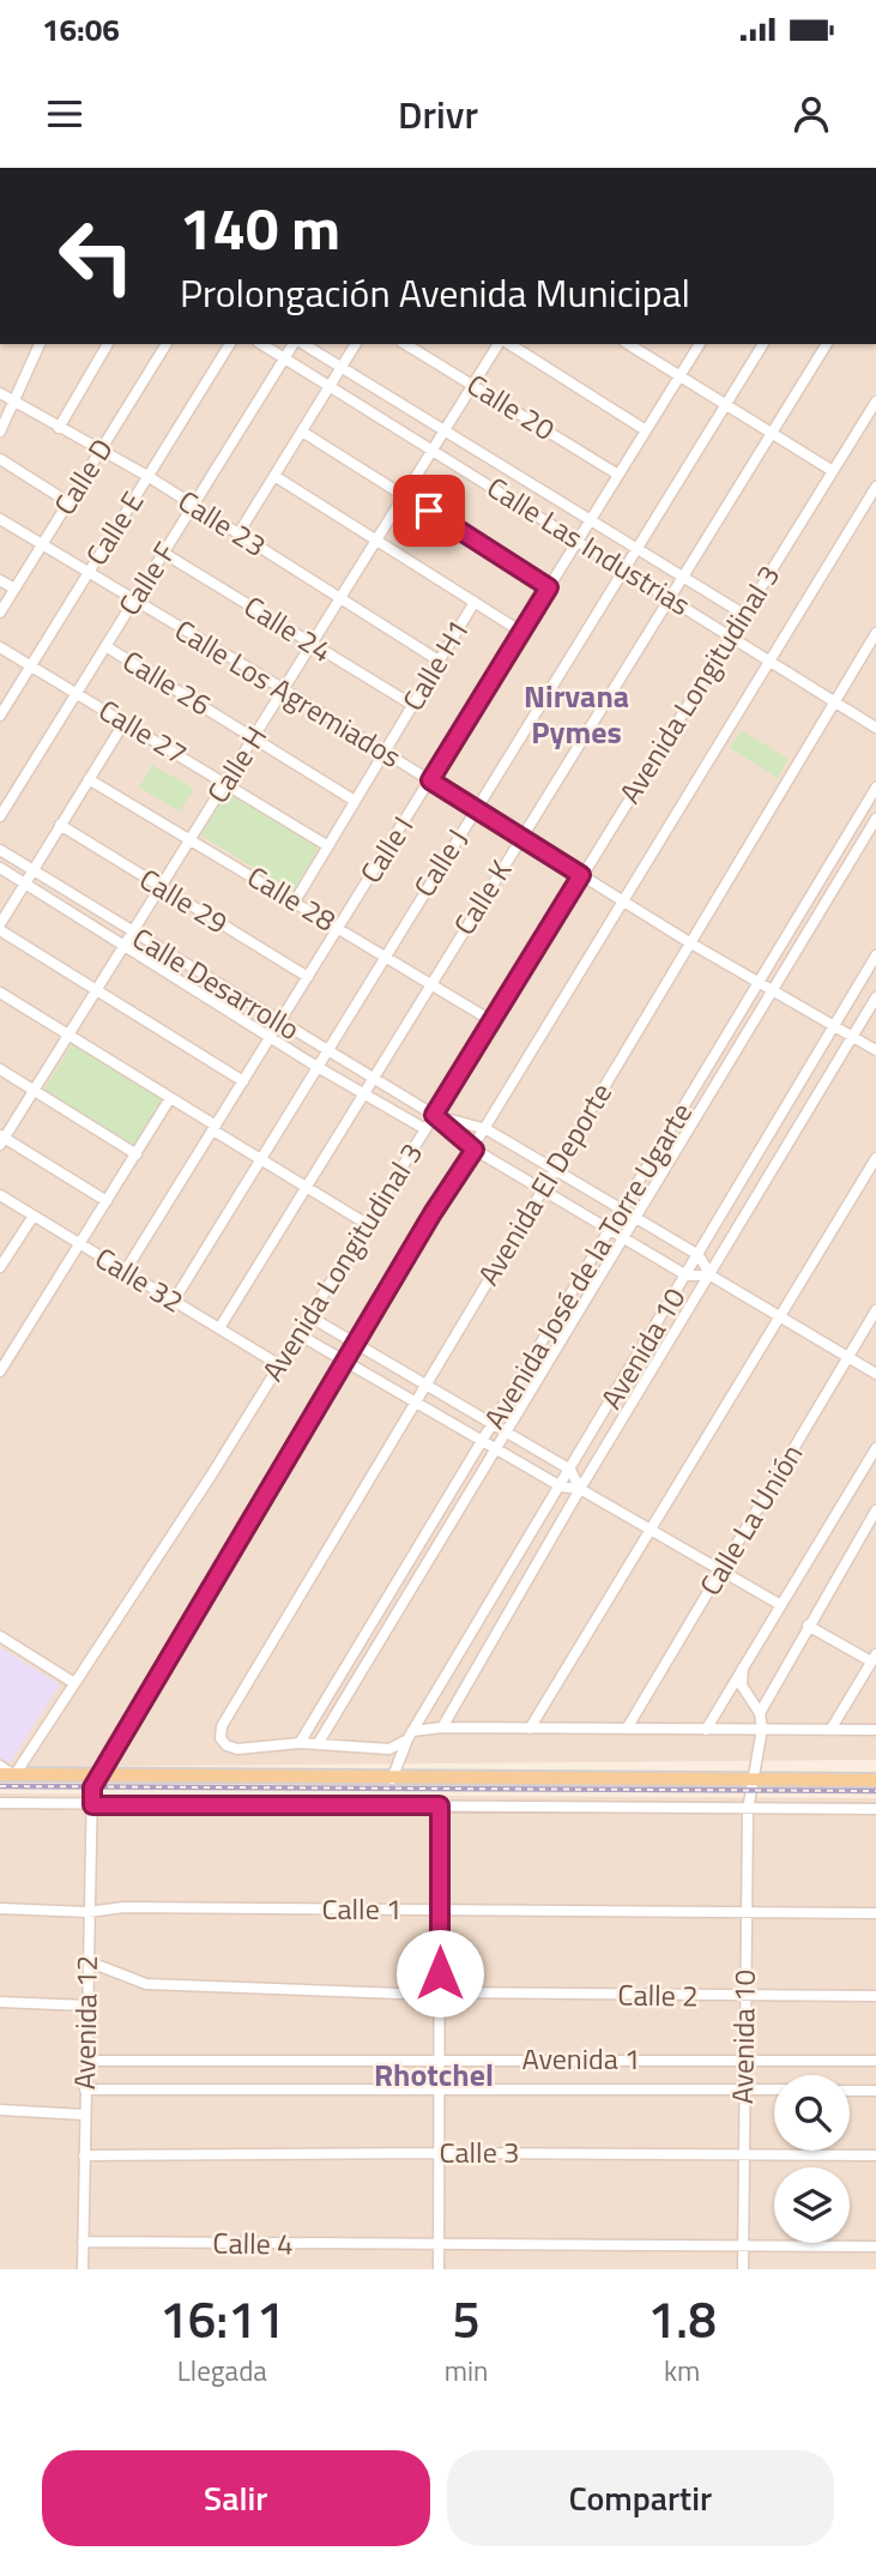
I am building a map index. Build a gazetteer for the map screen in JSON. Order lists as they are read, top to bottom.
{
  "streets": {
    "street": [
      "Calle 20",
      "Calle D",
      "Calle 23",
      "Calle E",
      "Calle Las Industrias",
      "Calle F",
      "Calle 24",
      "Calle H1",
      "Calle 26",
      "Avenida Longitudinal 3",
      "Calle Los Agremiados",
      "Calle 27",
      "Calle H",
      "Calle I",
      "Calle J",
      "Calle K",
      "Calle 28",
      "Calle 29",
      "Calle Desarrollo",
      "Avenida El Deporte",
      "Avenida José de la Torre Ugarte",
      "Calle 32",
      "Avenida 10",
      "Calle La Unión",
      "Calle 1",
      "Calle 2",
      "Avenida 12",
      "Avenida 1",
      "Calle 3",
      "Calle 4"
    ]
  },
  "crossings": [
    ["Calle 20", "Calle H"],
    ["Calle 20", "Calle I"],
    ["Calle D", "Calle 23"],
    ["Calle D", "Calle Los Agremiados"],
    ["Calle 23", "Calle E"],
    ["Calle 23", "Calle F"],
    ["Calle 23", "Calle H1"],
    ["Calle 23", "Calle H"],
    ["Calle E", "Calle Los Agremiados"],
    ["Calle E", "Calle 27"],
    ["Calle Las Industrias", "Calle F"],
    ["Calle Las Industrias", "Avenida Longitudinal 3"],
    ["Calle Las Industrias", "Calle H"],
    ["Calle Las Industrias", "Calle I"],
    ["Calle Las Industrias", "Calle J"],
    ["Calle Las Industrias", "Calle K"],
    ["Calle Las Industrias", "Avenida El Deporte"],
    ["Calle F", "Calle 24"],
    ["Calle F", "Calle 26"],
    ["Calle F", "Calle Los Agremiados"],
    ["Calle F", "Calle 27"],
    ["Calle 24", "Calle H1"],
    ["Calle 24", "Calle H"],
    ["Calle H1", "Calle 26"],
    ["Calle H1", "Calle Los Agremiados"],
    ["Calle H1", "Calle 27"],
    ["Calle H1", "Calle 28"],
    ["Calle 26", "Calle H"],
    ["Avenida Longitudinal 3", "Calle Los Agremiados"],
    ["Avenida Longitudinal 3", "Calle 28"],
    ["Avenida Longitudinal 3", "Calle Desarrollo"],
    ["Avenida Longitudinal 3", "Calle 32"],
    ["Calle Los Agremiados", "Calle H"],
    ["Calle Los Agremiados", "Calle I"],
    ["Calle Los Agremiados", "Calle J"],
    ["Calle Los Agremiados", "Calle K"],
    ["Calle Los Agremiados", "Avenida El Deporte"],
    ["Calle Los Agremiados", "Avenida José de la Torre Ugarte"],
    ["Calle Los Agremiados", "Avenida 10"],
    ["Calle 27", "Calle H"],
    ["Calle H", "Calle 28"],
    ["Calle H", "Calle 29"],
    ["Calle H", "Calle Desarrollo"],
    ["Calle I", "Calle 28"],
    ["Calle I", "Calle 29"],
    ["Calle I", "Calle Desarrollo"],
    ["Calle I", "Calle 32"],
    ["Calle J", "Calle 28"],
    ["Calle J", "Calle Desarrollo"],
    ["Calle J", "Calle 32"],
    ["Calle K", "Calle 28"],
    ["Calle K", "Calle Desarrollo"],
    ["Calle K", "Calle 32"],
    ["Calle Desarrollo", "Avenida El Deporte"],
    ["Calle Desarrollo", "Avenida José de la Torre Ugarte"],
    ["Calle Desarrollo", "Avenida 10"],
    ["Calle Desarrollo", "Calle La Unión"],
    ["Avenida El Deporte", "Avenida José de la Torre Ugarte"],
    ["Avenida 10", "Calle 1"],
    ["Avenida 10", "Calle 2"],
    ["Avenida 10", "Avenida 1"],
    ["Avenida 10", "Calle 3"],
    ["Avenida 10", "Calle 4"],
    ["Calle 1", "Avenida 12"],
    ["Avenida 12", "Avenida 1"],
    ["Avenida 12", "Calle 3"],
    ["Avenida 12", "Calle 4"]
  ],
  "districts": ["Nirvana Pymes", "Rhotchel"],
  "page": {
    "status": "16:06",
    "header": "Drivr",
    "turn": ["140 m", "Prolongación Avenida Municipal"],
    "eta": [
      "16:11",
      "Llegada",
      "5",
      "min",
      "1.8",
      "km"
    ],
    "buttons": ["Salir", "Compartir"]
  }
}
